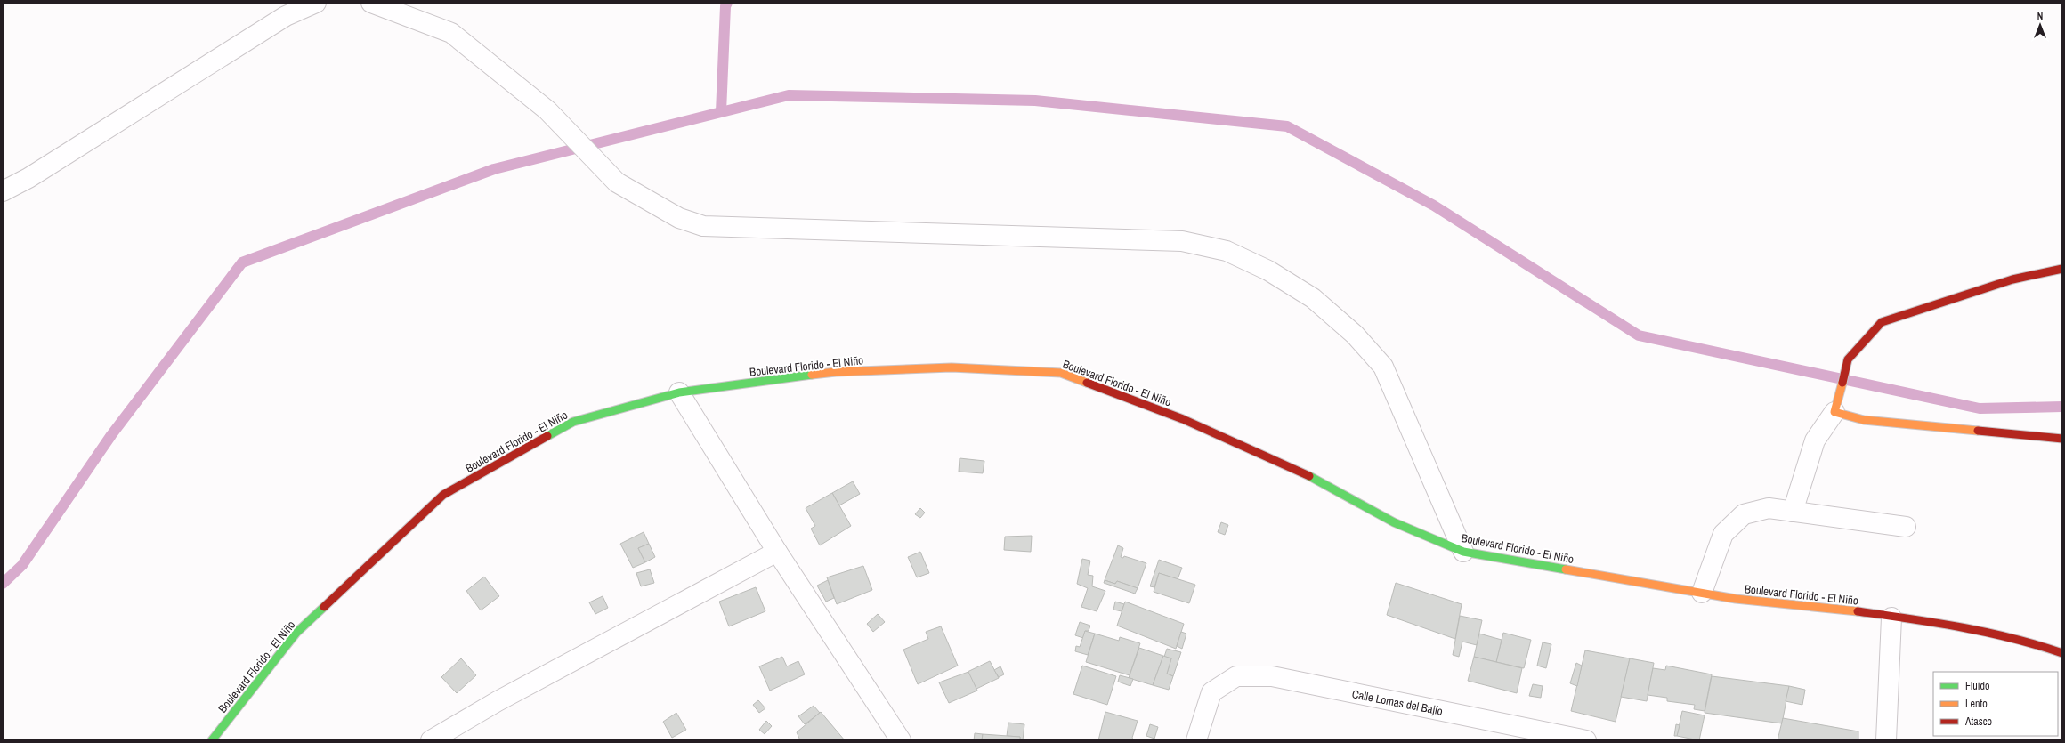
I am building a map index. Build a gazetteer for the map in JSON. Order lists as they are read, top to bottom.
{
  "streets": {
    "main road": ["Boulevard Florido - El Niño"],
    "street": ["Calle Lomas del Bajío"]
  },
  "legend": ["Fluido", "Lento", "Atasco"],
  "north": "top"
}
